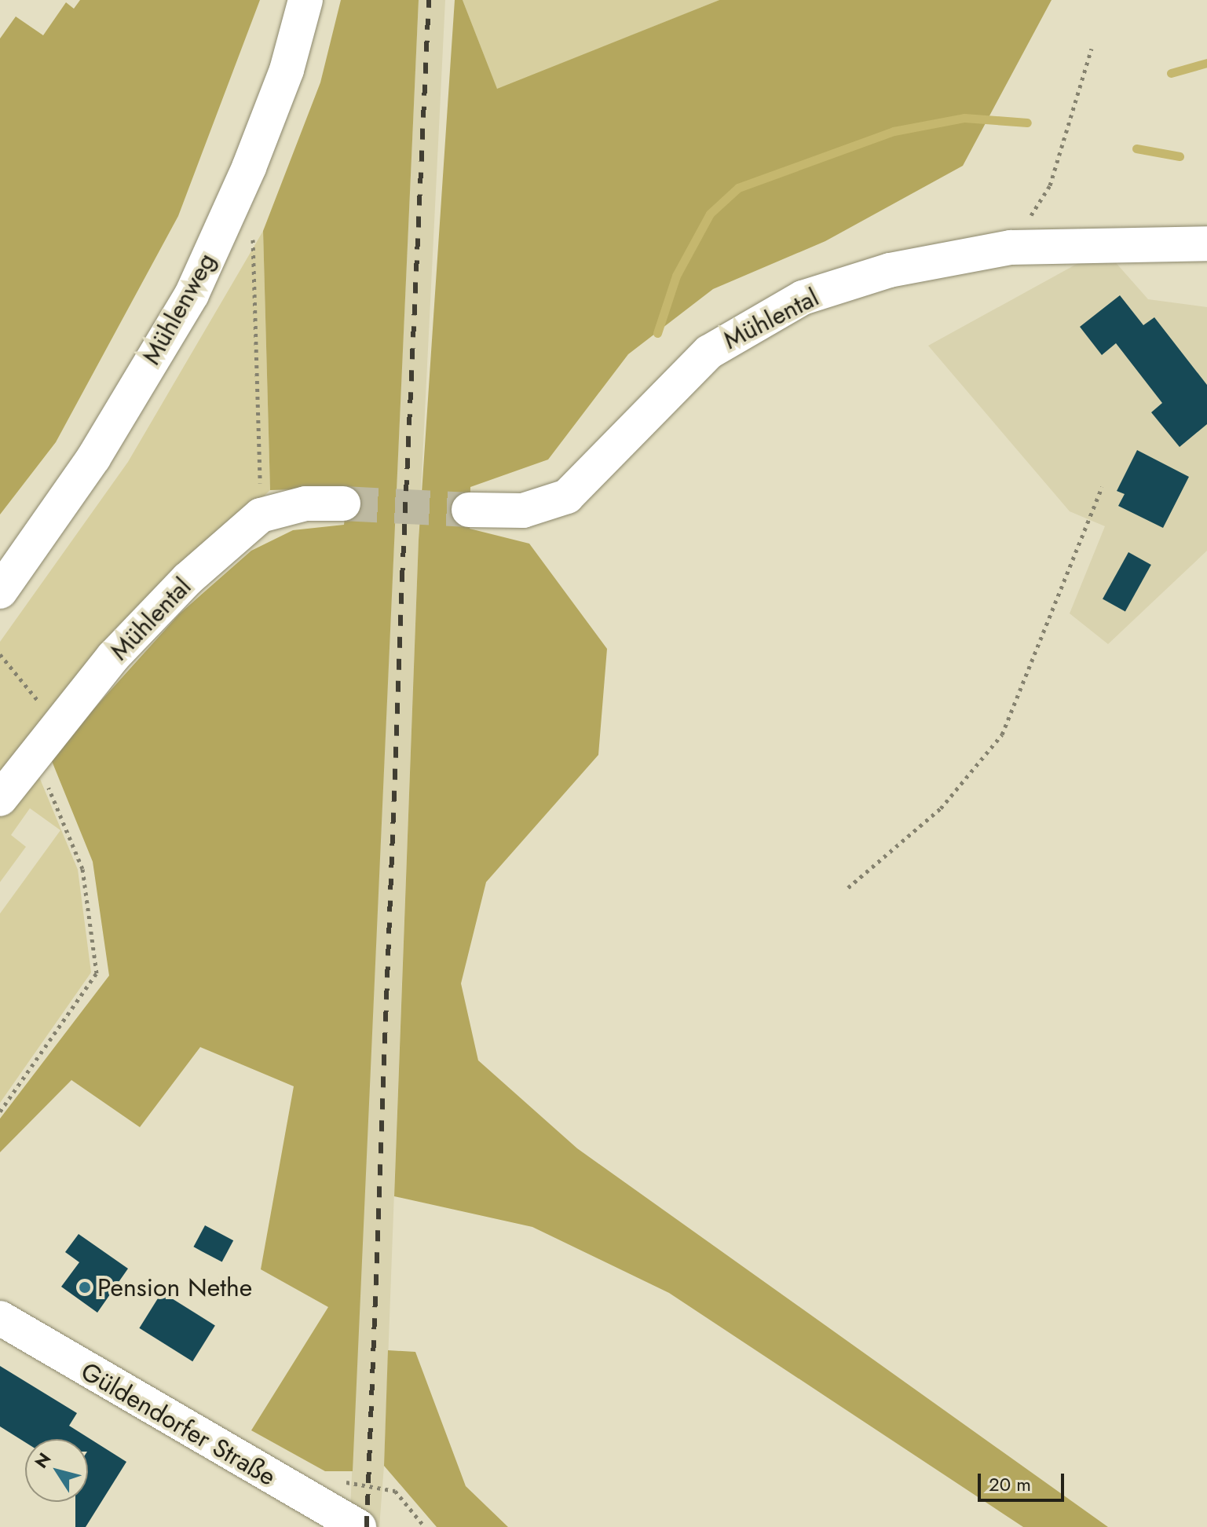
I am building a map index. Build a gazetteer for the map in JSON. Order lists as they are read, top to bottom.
{
  "streets": {
    "street": ["Mühlenweg", "Mühlental", "Güldendorfer Straße"]
  },
  "places": ["Pension Nethe"],
  "scale_bar": "20 m",
  "north": "top left"
}
